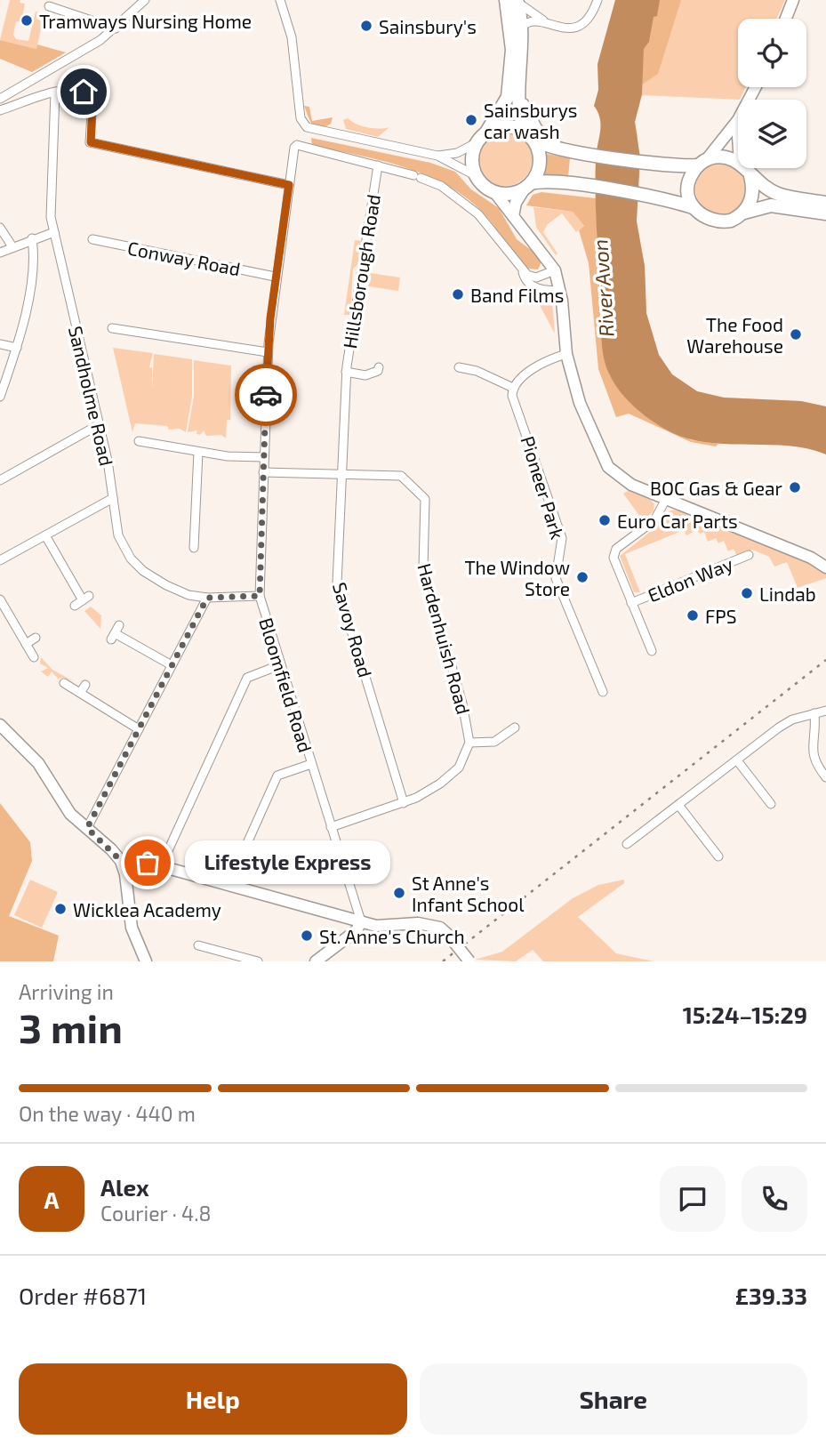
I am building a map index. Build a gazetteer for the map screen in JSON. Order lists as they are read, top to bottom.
{
  "streets": {
    "street": [
      "Conway Road",
      "Hillsborough Road",
      "Sandholme Road",
      "Pioneer Park",
      "Eldon Way",
      "Savoy Road",
      "Hardenhuish Road",
      "Bloomfield Road"
    ]
  },
  "crossings": [
    ["Conway Road", "Bloomfield Road"],
    ["Hillsborough Road", "Savoy Road"],
    ["Hillsborough Road", "Bloomfield Road"],
    ["Sandholme Road", "Bloomfield Road"],
    ["Savoy Road", "Hardenhuish Road"],
    ["Hardenhuish Road", "Bloomfield Road"]
  ],
  "water": ["River Avon"],
  "places": [
    "Tramways Nursing Home",
    "Sainsbury's",
    "Sainsburys car wash",
    "Band Films",
    "The Food Warehouse",
    "BOC Gas & Gear",
    "Euro Car Parts",
    "The Window Store",
    "Lindab",
    "FPS",
    "Lifestyle Express",
    "St Anne's Infant School",
    "Wicklea Academy",
    "St. Anne's Church"
  ],
  "page": {
    "bubble": "Lifestyle Express",
    "heading": ["3 min", "Arriving in", "15:24–15:29"],
    "panel": [
      "Alex",
      "Courier · 4.8",
      "Order #6871",
      "£39.33"
    ],
    "bar": "On the way · 440 m",
    "round": "A",
    "buttons": ["Help", "Share"]
  }
}
